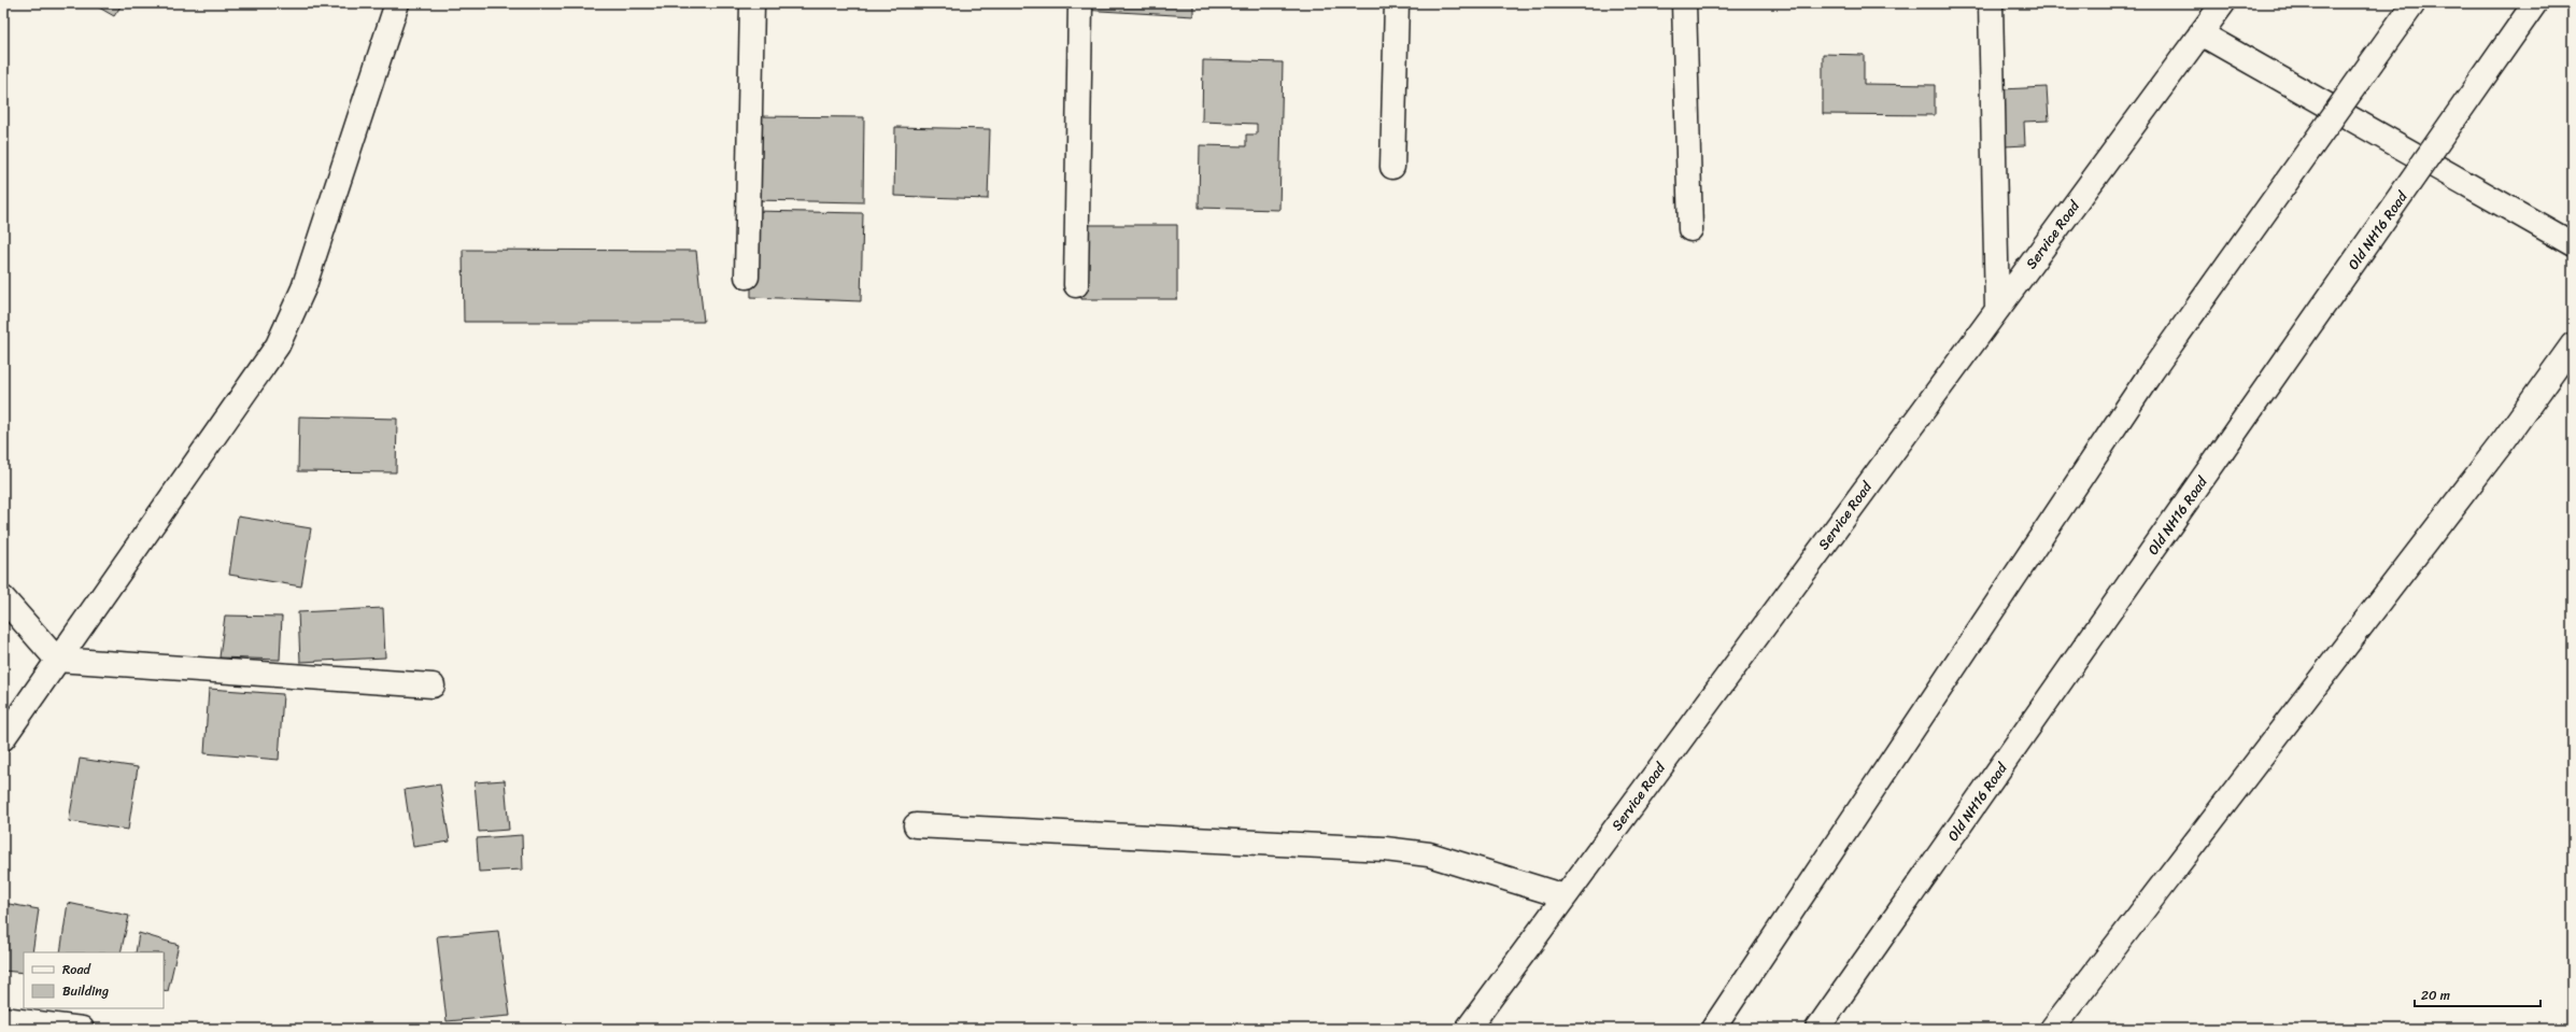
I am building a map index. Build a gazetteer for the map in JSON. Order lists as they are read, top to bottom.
{
  "streets": {
    "street": ["Old NH16 Road", "Service Road"]
  },
  "legend": ["Road", "Building"],
  "scale_bar": "20 m"
}
